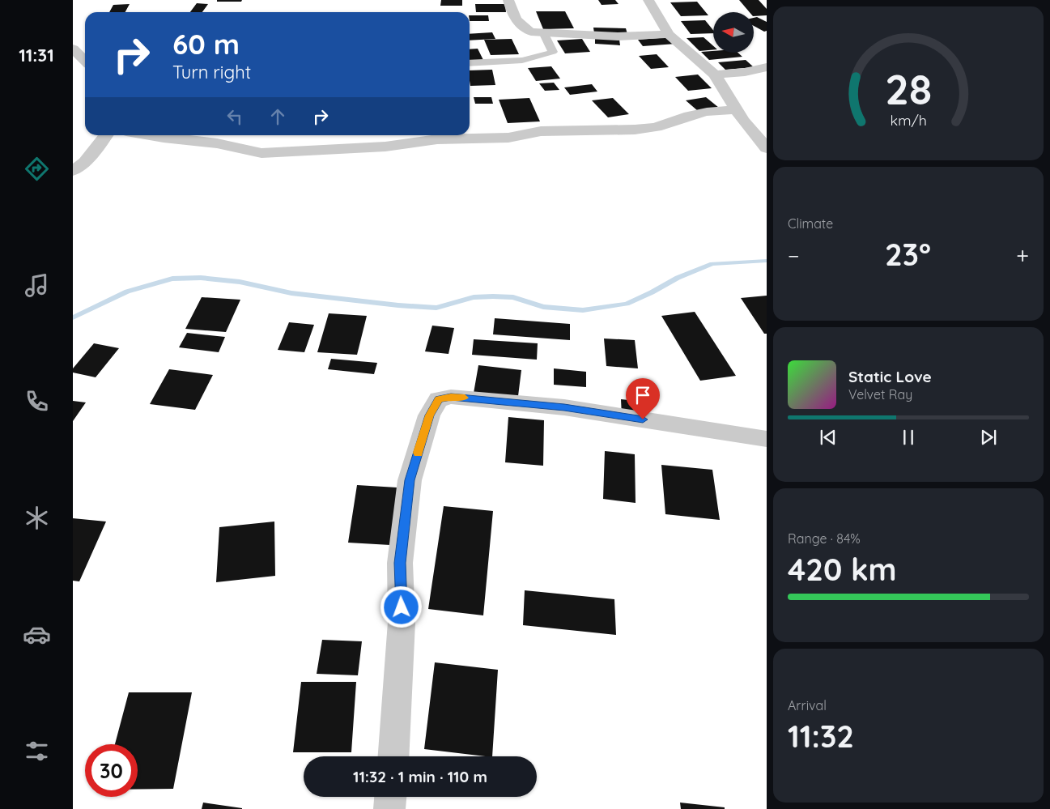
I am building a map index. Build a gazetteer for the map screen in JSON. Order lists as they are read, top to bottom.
{
  "north": "left",
  "page": {
    "tabs": "11:31",
    "turn": ["60 m", "Turn right"],
    "tile": [
      "Climate",
      ["Range · 84%", "420 km"],
      ["Arrival", "11:32"]
    ],
    "heat": ["−", "23°", "+"],
    "song": ["Static Love", "Velvet Ray"],
    "limit": "30",
    "trip": "11:32 · 1 min · 110 m",
    "gauge": ["28", "km/h"]
  }
}
